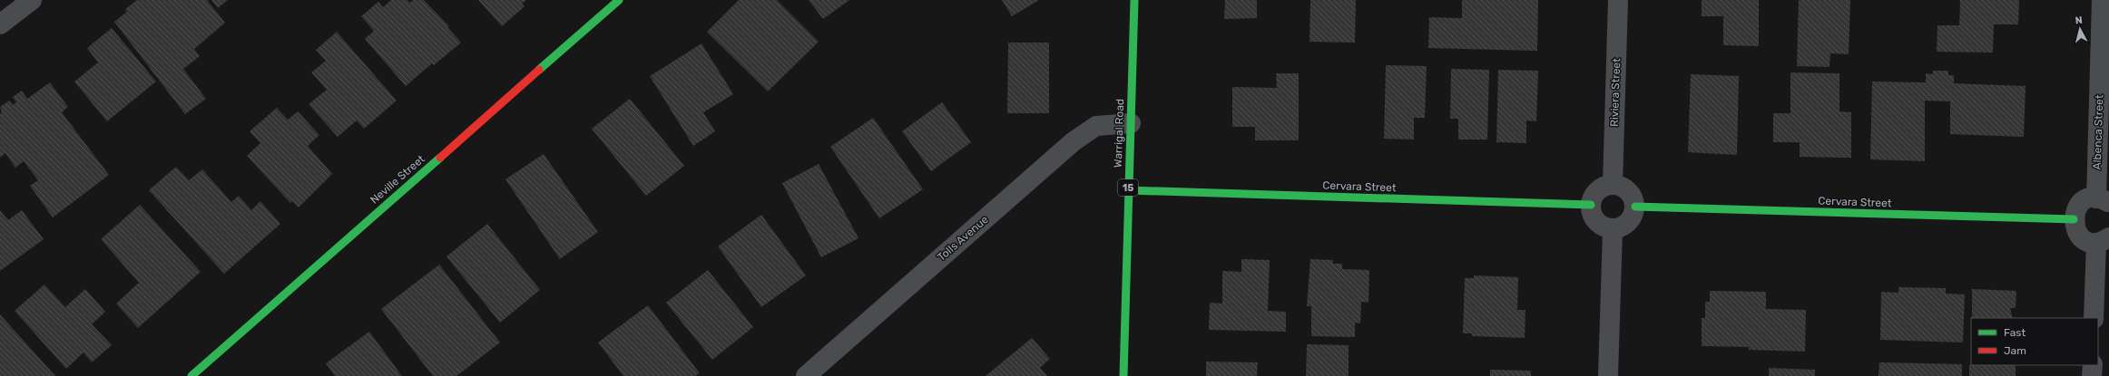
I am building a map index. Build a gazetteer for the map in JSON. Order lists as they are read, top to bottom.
{
  "streets": {
    "main road": [
      "Warrigal Road",
      "Neville Street",
      "Cervara Street",
      "15"
    ],
    "street": ["Riviera Street", "Albenca Street", "Tolls Avenue"]
  },
  "crossings": [
    ["Riviera Street", "Cervara Street"],
    ["Warrigal Road", "Cervara Street"],
    ["Warrigal Road", "Tolls Avenue"]
  ],
  "legend": ["Fast", "Jam"],
  "north": "top"
}
